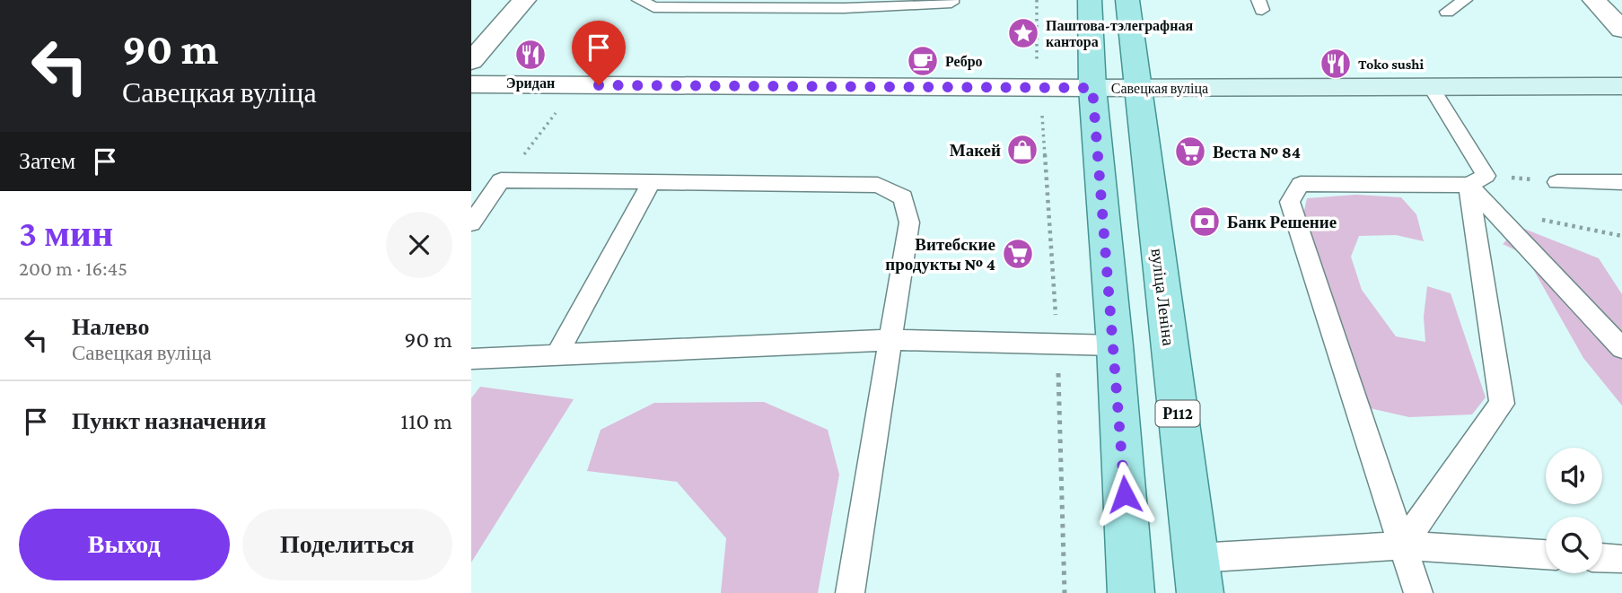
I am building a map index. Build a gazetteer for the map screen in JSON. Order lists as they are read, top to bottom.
{
  "streets": {
    "main road": ["вуліца Леніна", "Р112"],
    "street": ["Савецкая вуліца"]
  },
  "crossings": [
    ["Савецкая вуліца", "вуліца Леніна"]
  ],
  "places": {
    "place": ["Паштова-тэлеграфная кантора"],
    "restaurant": ["Эридан", "Toko sushi"],
    "cafe": ["Ребро"],
    "shop": ["Макей"],
    "supermarket": ["Веста № 84", "Витебские продукты № 4"],
    "bank": ["Банк Решение"]
  },
  "page": {
    "turn": ["90 m", "Савецкая вуліца"],
    "then": "Затем",
    "heading": ["3 мин", "200 m · 16:45"],
    "list": [
      {
        "name": "Налево",
        "note": "Савецкая вуліца",
        "value": "90 m"
      },
      {
        "name": "Пункт назначения",
        "value": "110 m"
      }
    ],
    "buttons": ["Выход", "Поделиться"]
  }
}
